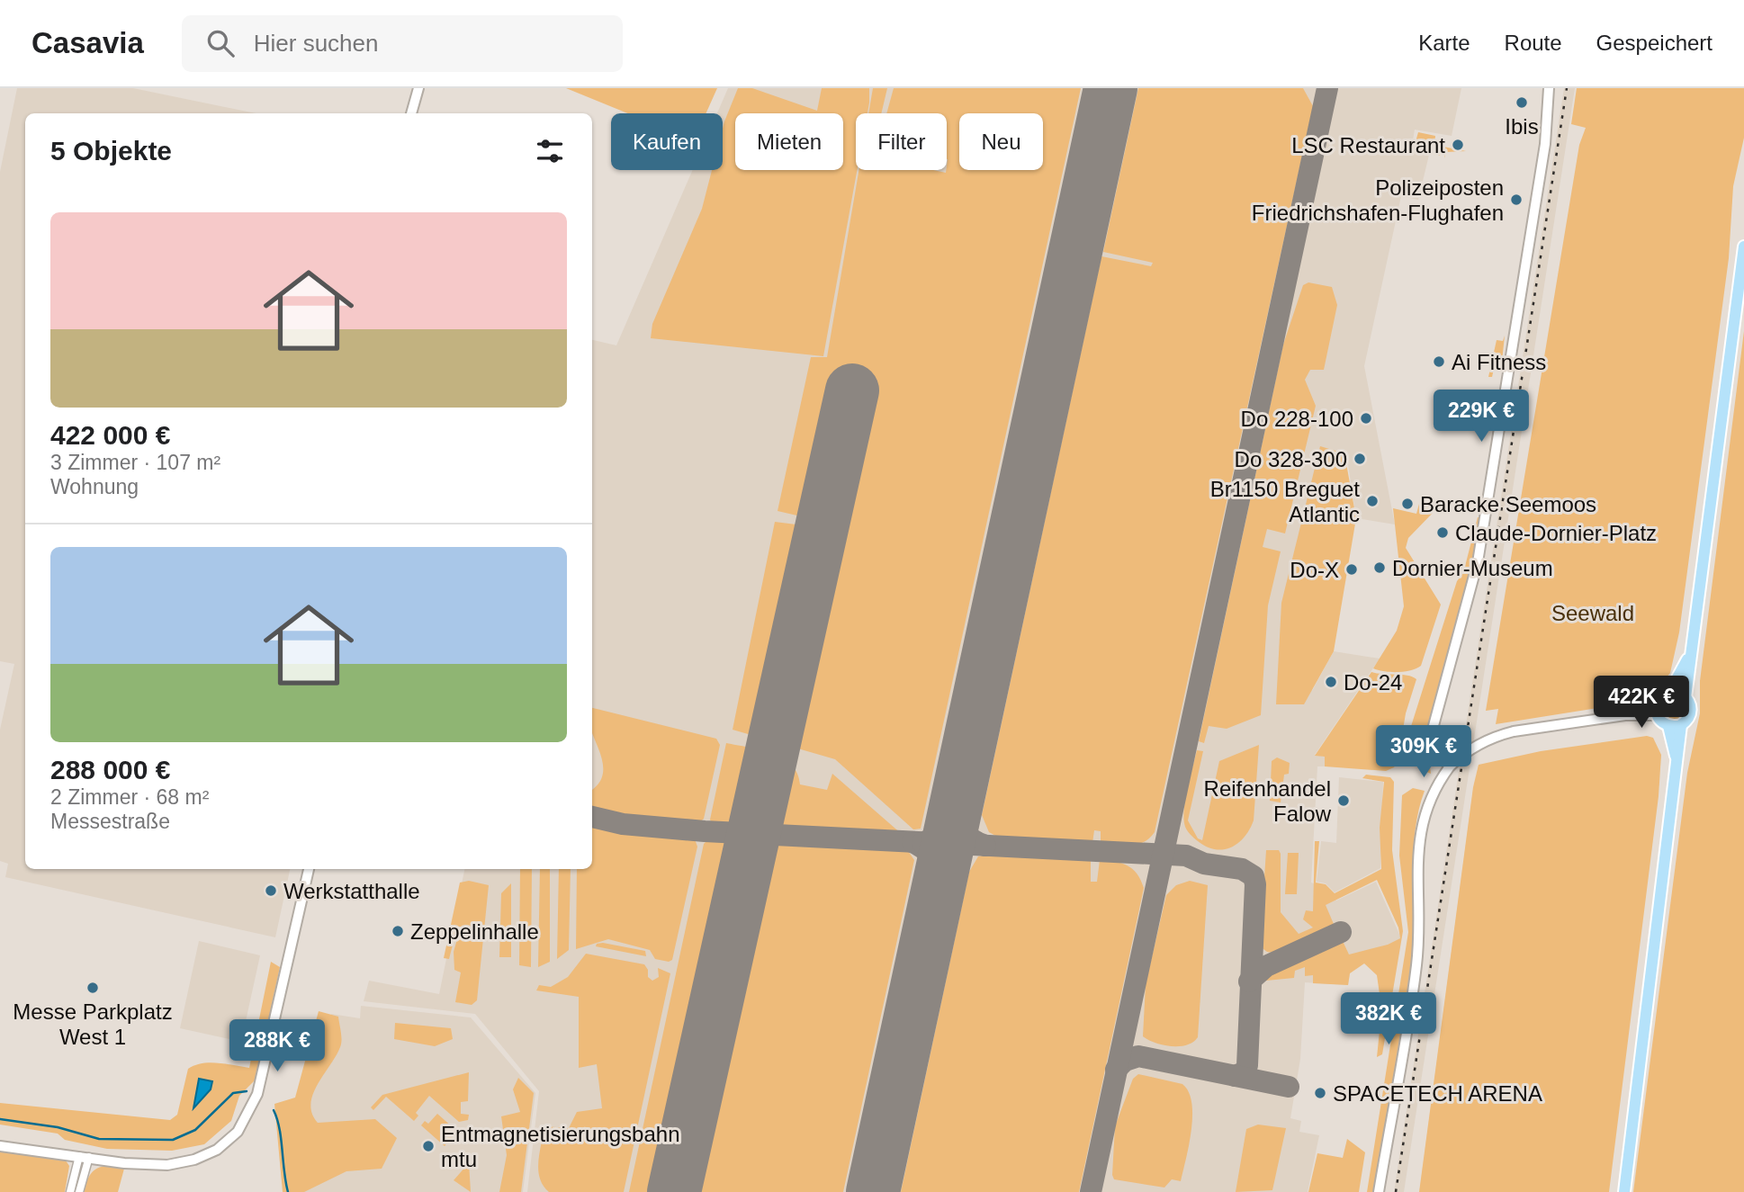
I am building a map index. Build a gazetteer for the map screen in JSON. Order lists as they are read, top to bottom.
{
  "parks": ["Seewald"],
  "places": [
    "Ibis",
    "LSC Restaurant",
    "Polizeiposten Friedrichshafen-Flughafen",
    "Ai Fitness",
    "Do 228-100",
    "Do 328-300",
    "Br1150 Breguet Atlantic",
    "Baracke Seemoos",
    "Claude-Dornier-Platz",
    "Dornier-Museum",
    "Do-X",
    "Do-24",
    "Reifenhandel Falow",
    "Werkstatthalle",
    "Zeppelinhalle",
    "Messe Parkplatz West 1",
    "SPACETECH ARENA",
    "Entmagnetisierungsbahn mtu"
  ],
  "page": {
    "header": "Casavia",
    "search": "Hier suchen",
    "nav": ["Karte", "Route", "Gespeichert"],
    "chip": [
      "Kaufen",
      "Mieten",
      "Filter",
      "Neu"
    ],
    "heading": "5 Objekte",
    "list": [
      {
        "name": "422 000 €",
        "note": "3 Zimmer · 107 m² · Wohnung"
      },
      {
        "name": "288 000 €",
        "note": "2 Zimmer · 68 m² · Messestraße"
      }
    ],
    "price": [
      "229K €",
      "422K €",
      "309K €",
      "382K €",
      "288K €"
    ]
  }
}
